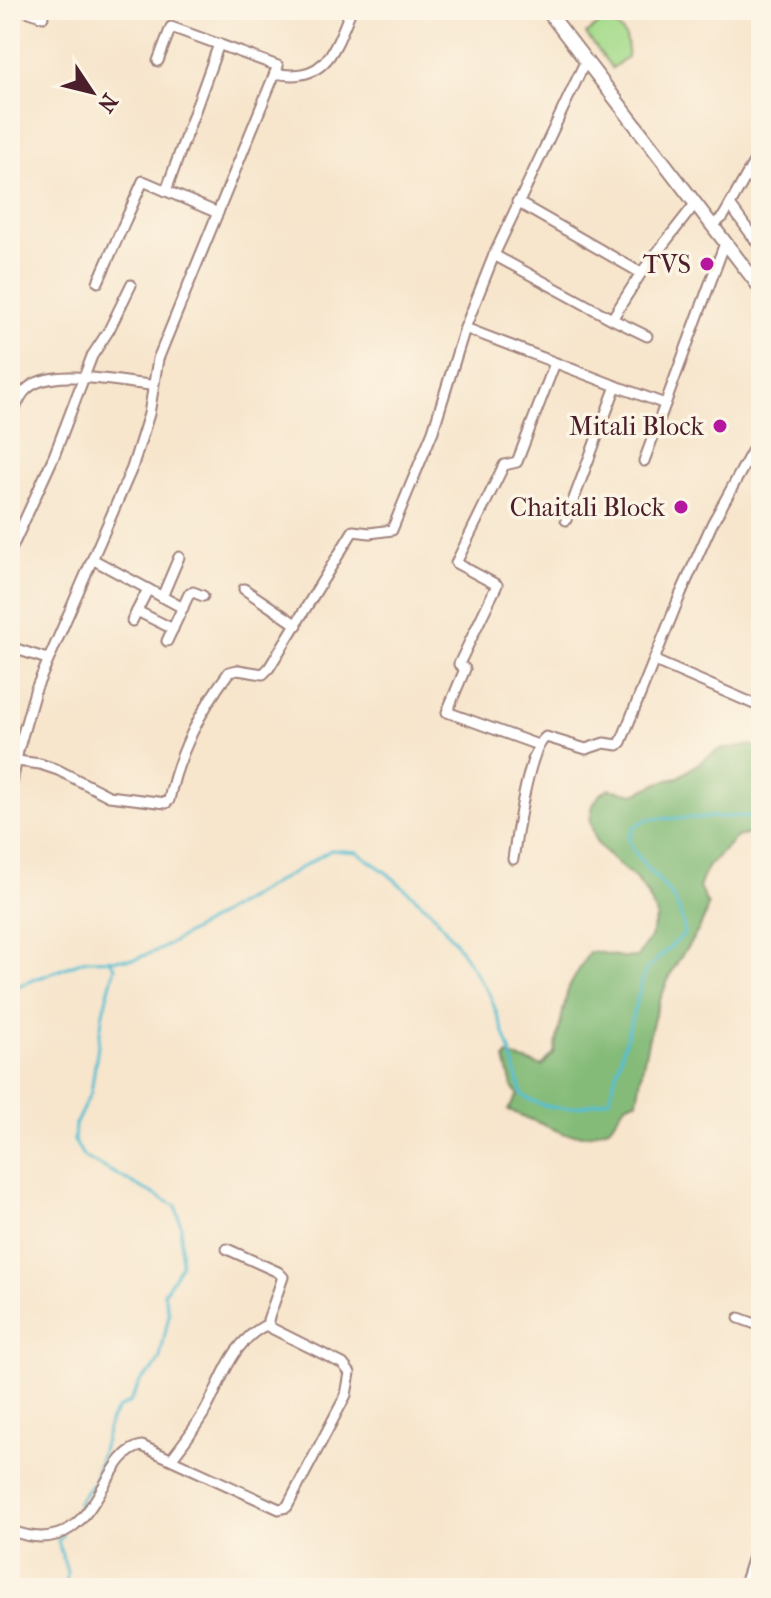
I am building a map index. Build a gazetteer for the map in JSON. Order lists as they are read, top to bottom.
{
  "places": ["TVS", "Mitali Block", "Chaitali Block"],
  "north": "bottom right"
}
